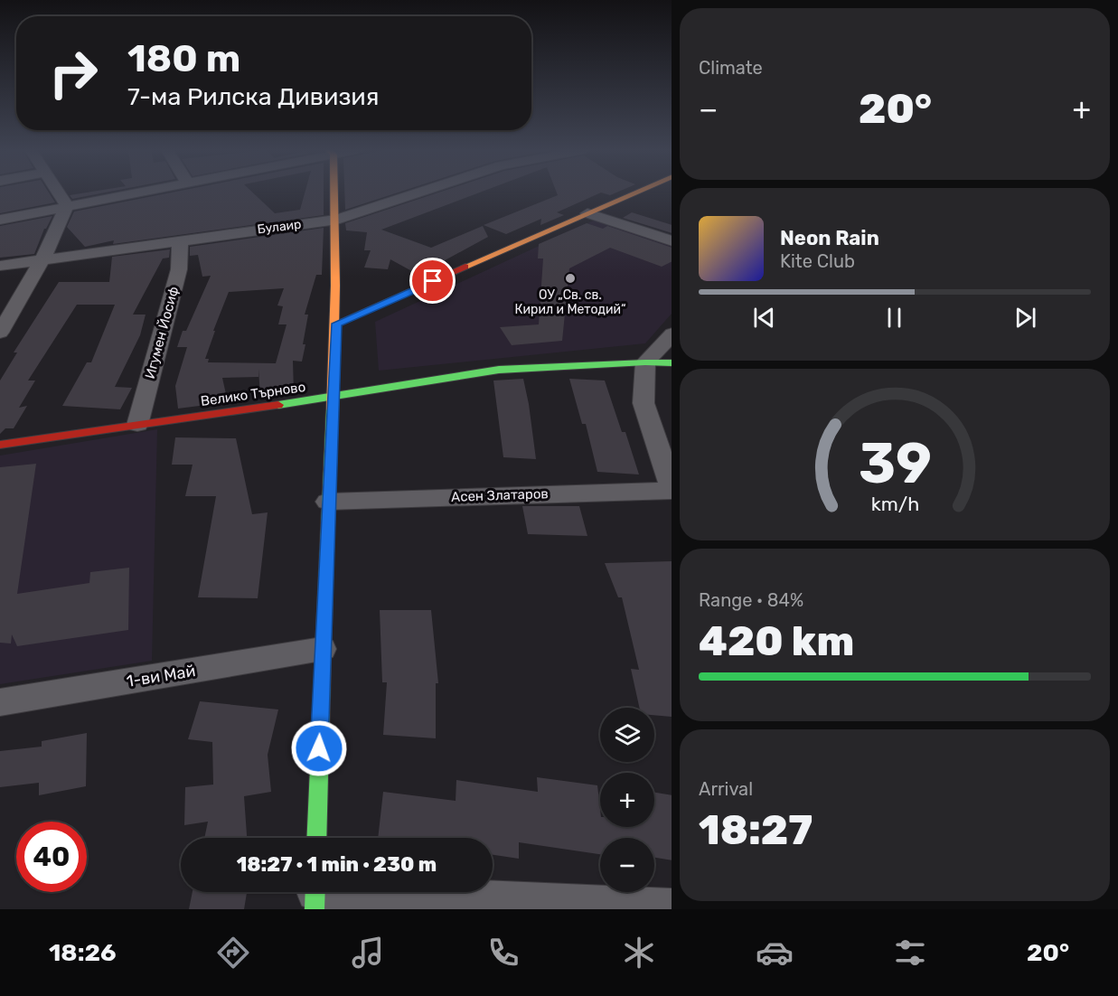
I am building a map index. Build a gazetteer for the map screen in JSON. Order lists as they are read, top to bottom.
{
  "streets": {
    "street": [
      "Булаир",
      "Игумен Йосиф",
      "Велико Търново",
      "Асен Златаров",
      "1-ви Май"
    ]
  },
  "crossings": [
    ["Булаир", "Игумен Йосиф"],
    ["Игумен Йосиф", "Велико Търново"]
  ],
  "places": ["ОУ „Св. св. Кирил и Методий“"],
  "page": {
    "tile": [
      "Climate",
      ["Range · 84%", "420 km"],
      ["Arrival", "18:27"]
    ],
    "turn": ["180 m", "7-ма Рилска Дивизия"],
    "heat": ["−", "20°", "+"],
    "song": ["Neon Rain", "Kite Club"],
    "map_buttons": ["+", "−"],
    "limit": "40",
    "trip": "18:27 · 1 min · 230 m",
    "tabs": ["18:26", "20°"],
    "gauge": ["39", "km/h"]
  }
}
